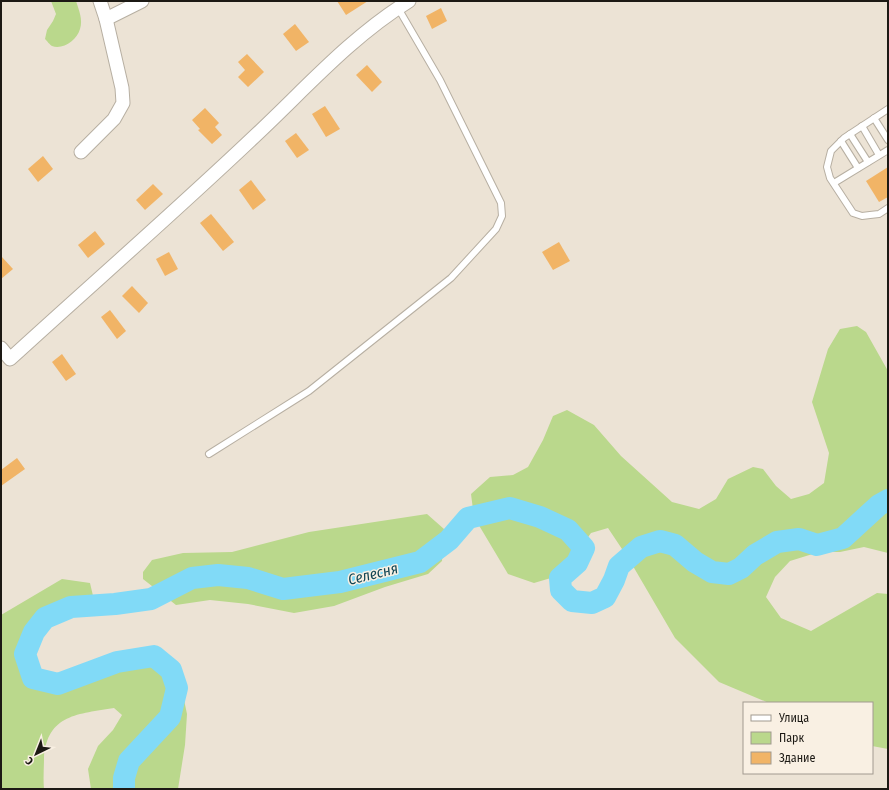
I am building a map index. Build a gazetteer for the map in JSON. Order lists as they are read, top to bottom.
{
  "water": ["Селесня"],
  "legend": ["Улица", "Парк", "Здание"],
  "north": "bottom left"
}
